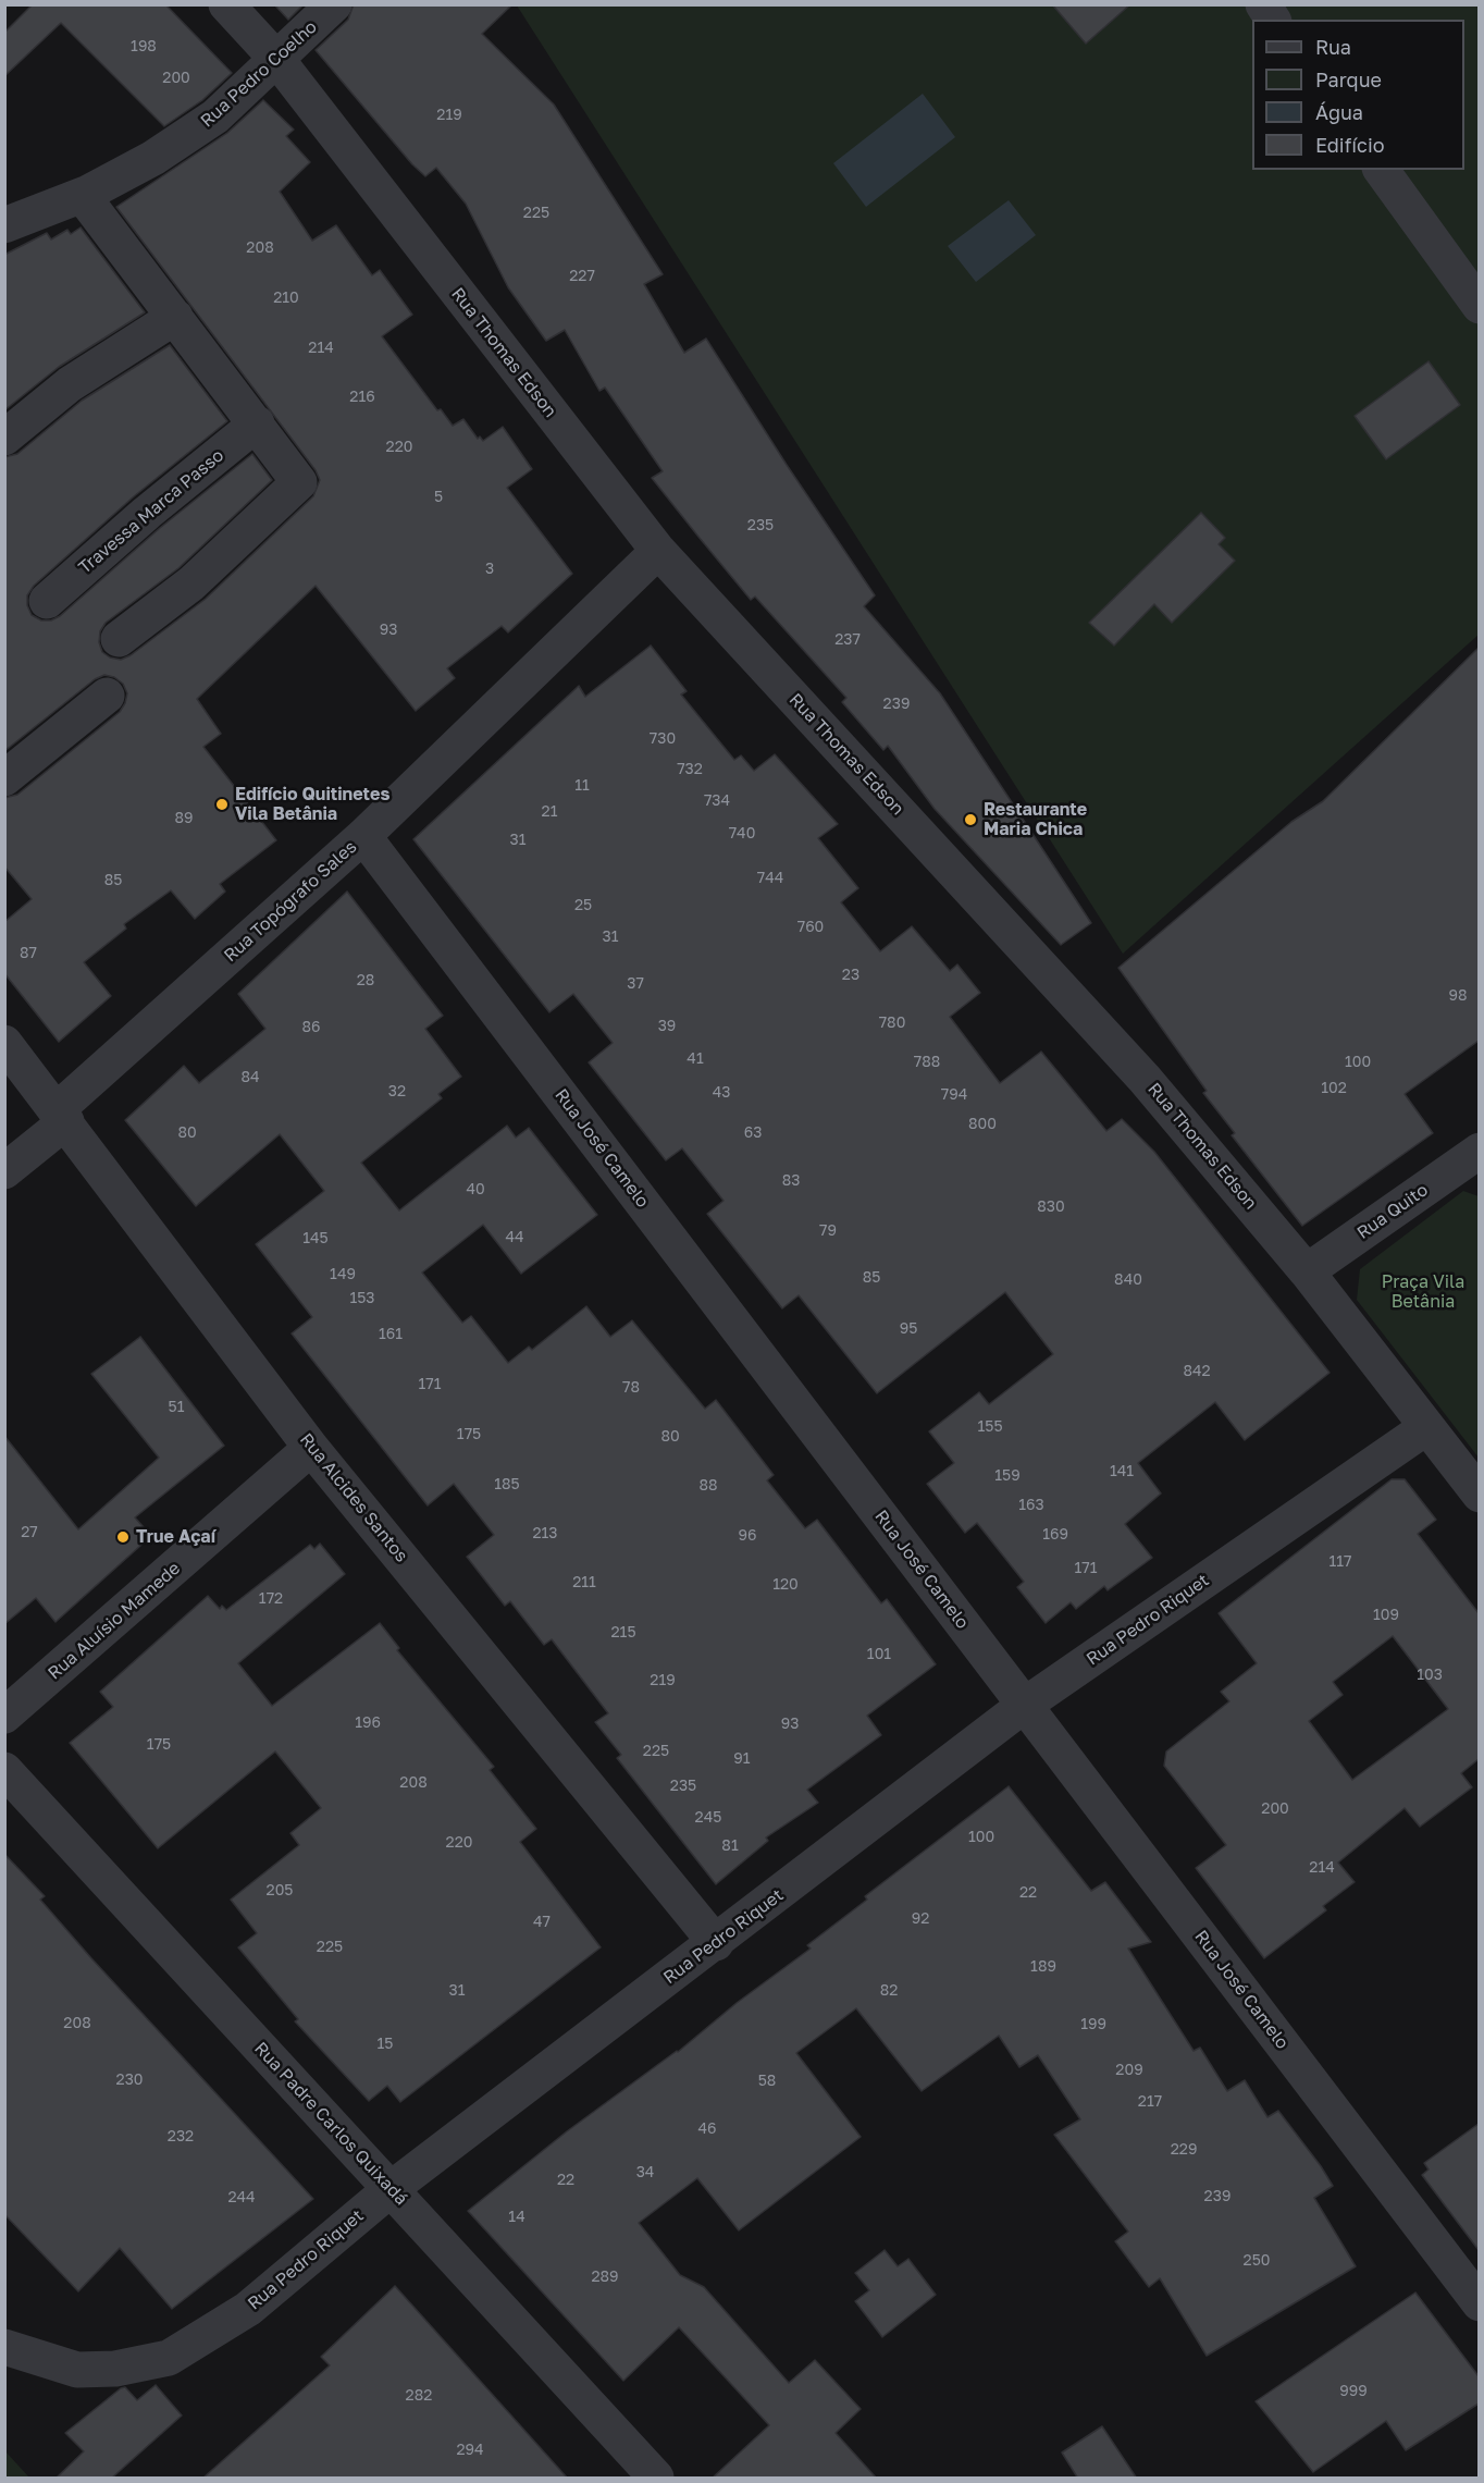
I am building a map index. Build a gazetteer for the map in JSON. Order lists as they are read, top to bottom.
{
  "streets": {
    "street": [
      "Rua Pedro Coelho",
      "Rua Thomas Edson",
      "Travessa Marca Passo",
      "Rua Topógrafo Sales",
      "Rua José Camelo",
      "Rua Quito",
      "Rua Alcides Santos",
      "Rua Pedro Riquet",
      "Rua Aluísio Mamede",
      "Rua Padre Carlos Quixadá"
    ]
  },
  "crossings": [
    ["Rua Pedro Coelho", "Rua Thomas Edson"],
    ["Rua Thomas Edson", "Rua Topógrafo Sales"],
    ["Rua Thomas Edson", "Rua Quito"],
    ["Rua Thomas Edson", "Rua Pedro Riquet"],
    ["Rua Topógrafo Sales", "Rua José Camelo"],
    ["Rua Topógrafo Sales", "Rua Alcides Santos"],
    ["Rua José Camelo", "Rua Pedro Riquet"],
    ["Rua Alcides Santos", "Rua Pedro Riquet"],
    ["Rua Alcides Santos", "Rua Aluísio Mamede"],
    ["Rua Pedro Riquet", "Rua Padre Carlos Quixadá"]
  ],
  "parks": ["Praça Vila Betânia"],
  "places": ["Edifício Quitinetes Vila Betânia", "Restaurante Maria Chica", "True Açaí"],
  "house_numbers": [
    "198",
    "200",
    "219",
    "225",
    "208",
    "227",
    "210",
    "214",
    "216",
    "220",
    "5",
    "235",
    "3",
    "93",
    "237",
    "239",
    "730",
    "732",
    "11",
    "734",
    "21",
    "89",
    "740",
    "31",
    "744",
    "85",
    "25",
    "760",
    "31",
    "87",
    "23",
    "28",
    "37",
    "98",
    "780",
    "39",
    "86",
    "41",
    "788",
    "100",
    "84",
    "102",
    "32",
    "43",
    "794",
    "800",
    "80",
    "63",
    "83",
    "40",
    "830",
    "79",
    "44",
    "145",
    "149",
    "85",
    "840",
    "153",
    "95",
    "161",
    "842",
    "171",
    "78",
    "51",
    "155",
    "175",
    "80",
    "141",
    "159",
    "185",
    "88",
    "163",
    "27",
    "213",
    "169",
    "96",
    "117",
    "171",
    "211",
    "120",
    "172",
    "109",
    "215",
    "101",
    "103",
    "219",
    "196",
    "93",
    "175",
    "225",
    "91",
    "208",
    "235",
    "200",
    "245",
    "100",
    "220",
    "81",
    "214",
    "205",
    "22",
    "92",
    "47",
    "225",
    "189",
    "31",
    "82",
    "208",
    "199",
    "15",
    "209",
    "230",
    "58",
    "217",
    "46",
    "232",
    "229",
    "34",
    "22",
    "239",
    "244",
    "14",
    "250",
    "289",
    "999",
    "282",
    "294"
  ],
  "legend": [
    "Rua",
    "Parque",
    "Água",
    "Edifício"
  ]
}
